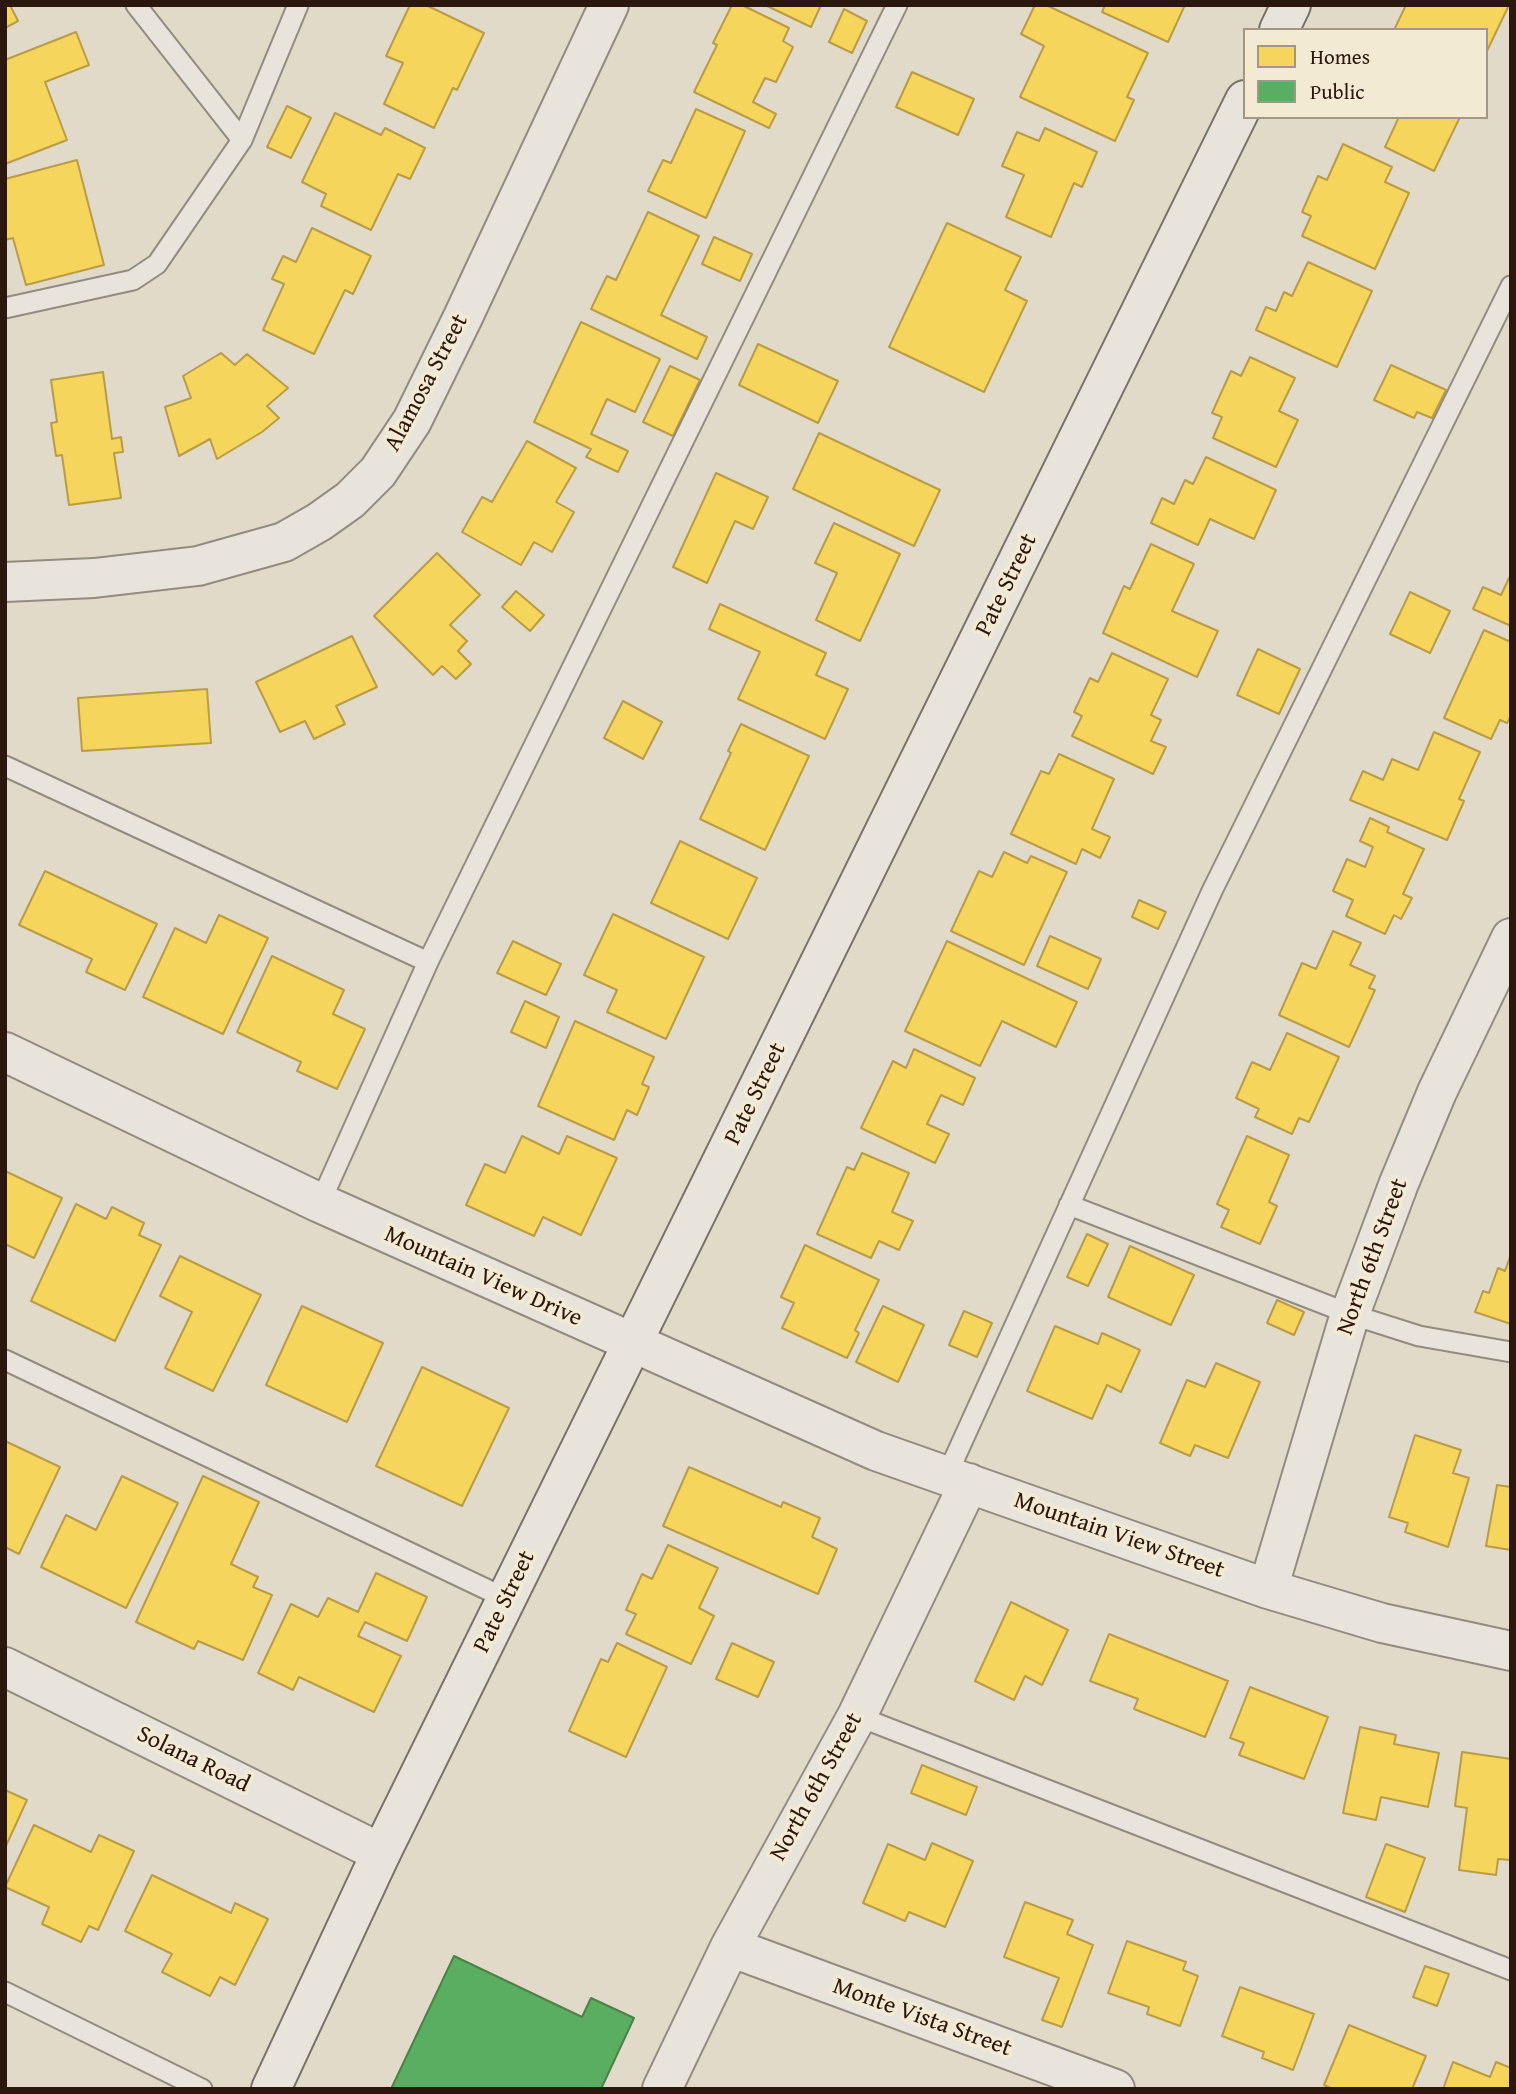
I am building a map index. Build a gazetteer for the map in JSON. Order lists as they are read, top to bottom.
{
  "streets": {
    "street": [
      "Alamosa Street",
      "Pate Street",
      "North 6th Street",
      "Mountain View Drive",
      "Mountain View Street",
      "Solana Road",
      "Monte Vista Street"
    ]
  },
  "crossings": [
    ["Pate Street", "Mountain View Drive"],
    ["Pate Street", "Solana Road"],
    ["North 6th Street", "Mountain View Drive"],
    ["North 6th Street", "Mountain View Street"],
    ["North 6th Street", "Monte Vista Street"],
    ["Mountain View Drive", "Mountain View Street"]
  ],
  "legend": ["Homes", "Public"]
}
